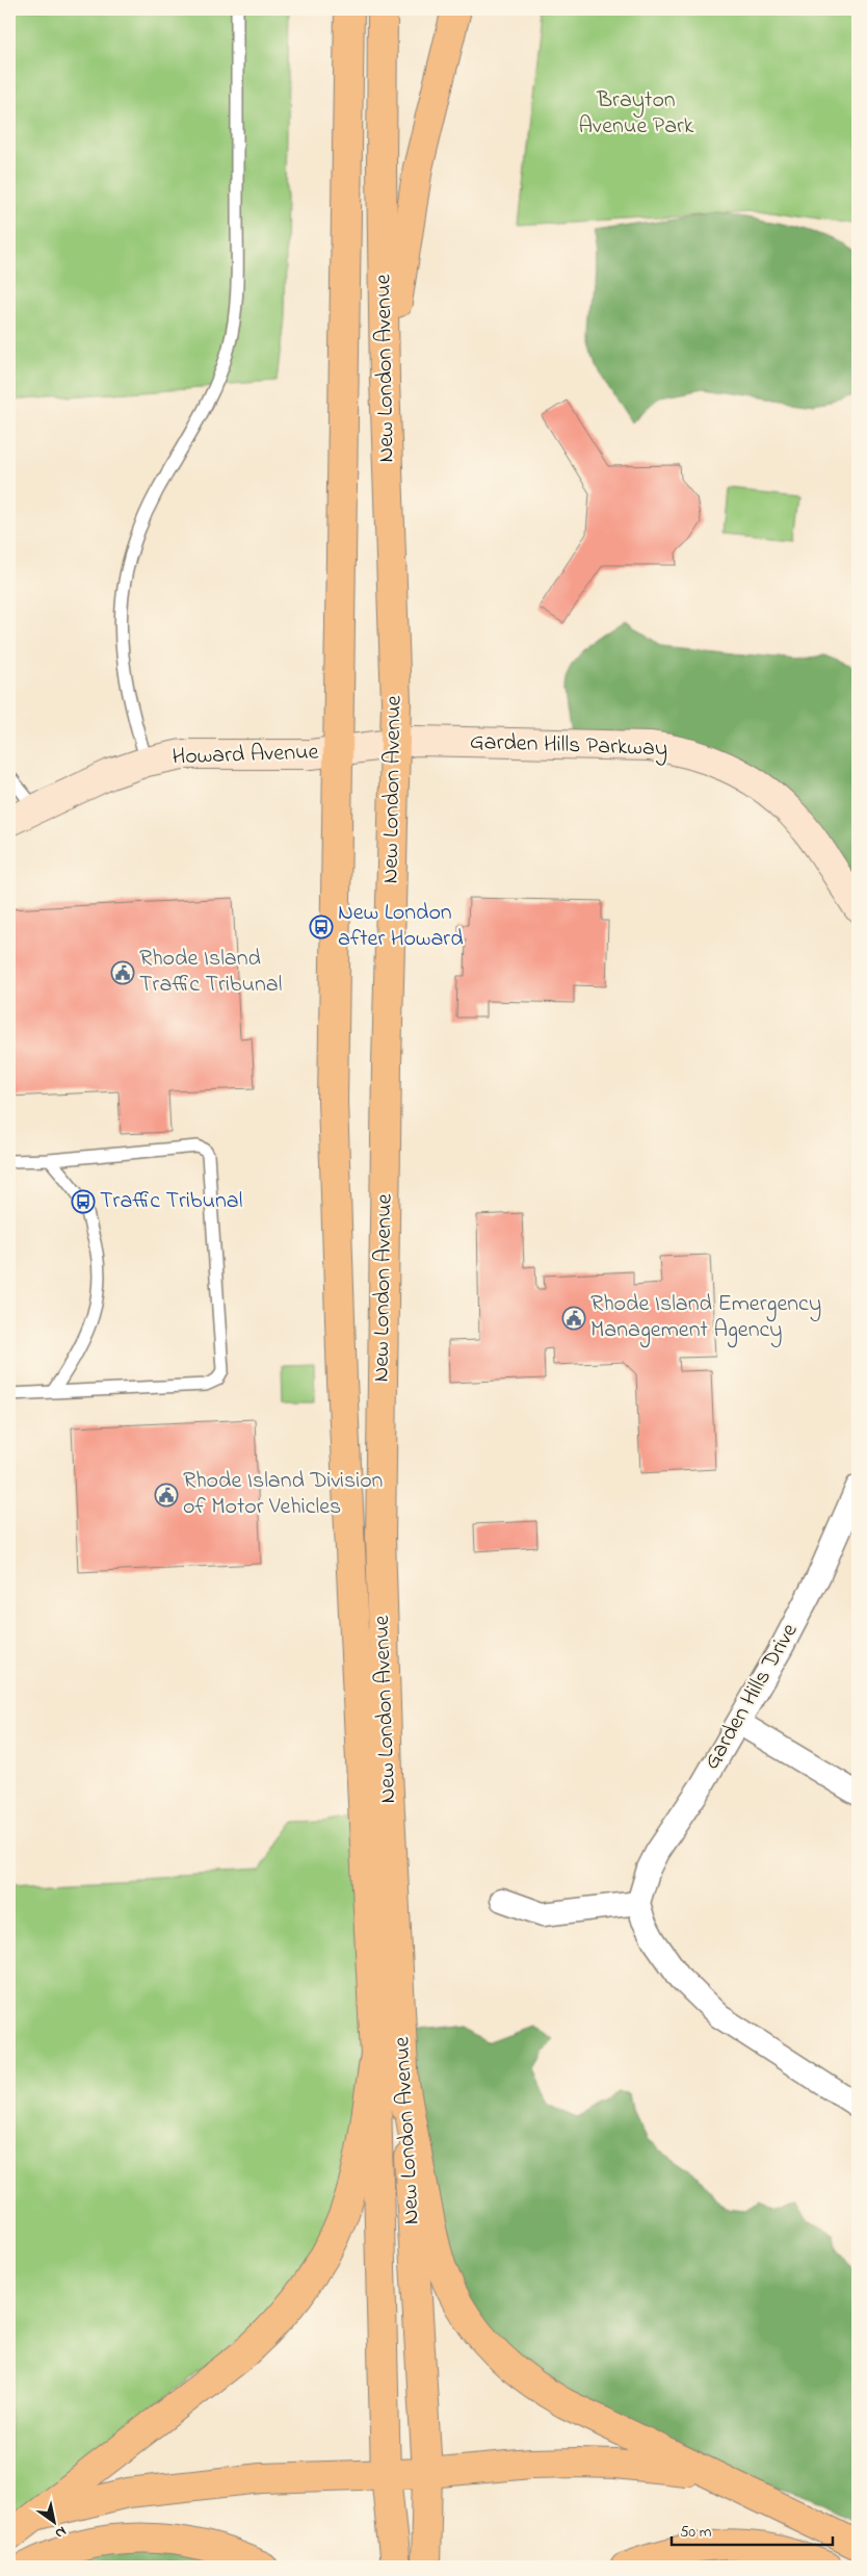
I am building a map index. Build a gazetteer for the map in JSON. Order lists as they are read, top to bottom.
{
  "streets": {
    "main road": ["New London Avenue"],
    "street": ["Garden Hills Parkway", "Howard Avenue", "Garden Hills Drive"]
  },
  "crossings": [
    ["New London Avenue", "Garden Hills Parkway"],
    ["New London Avenue", "Howard Avenue"],
    ["Garden Hills Parkway", "Howard Avenue"]
  ],
  "parks": ["Brayton Avenue Park"],
  "places": {
    "bus stop": ["New London after Howard", "Traffic Tribunal"],
    "public building": ["Rhode Island Traffic Tribunal", "Rhode Island Emergency Management Agency", "Rhode Island Division of Motor Vehicles"]
  },
  "scale_bar": "50 m",
  "north": "bottom right"
}
